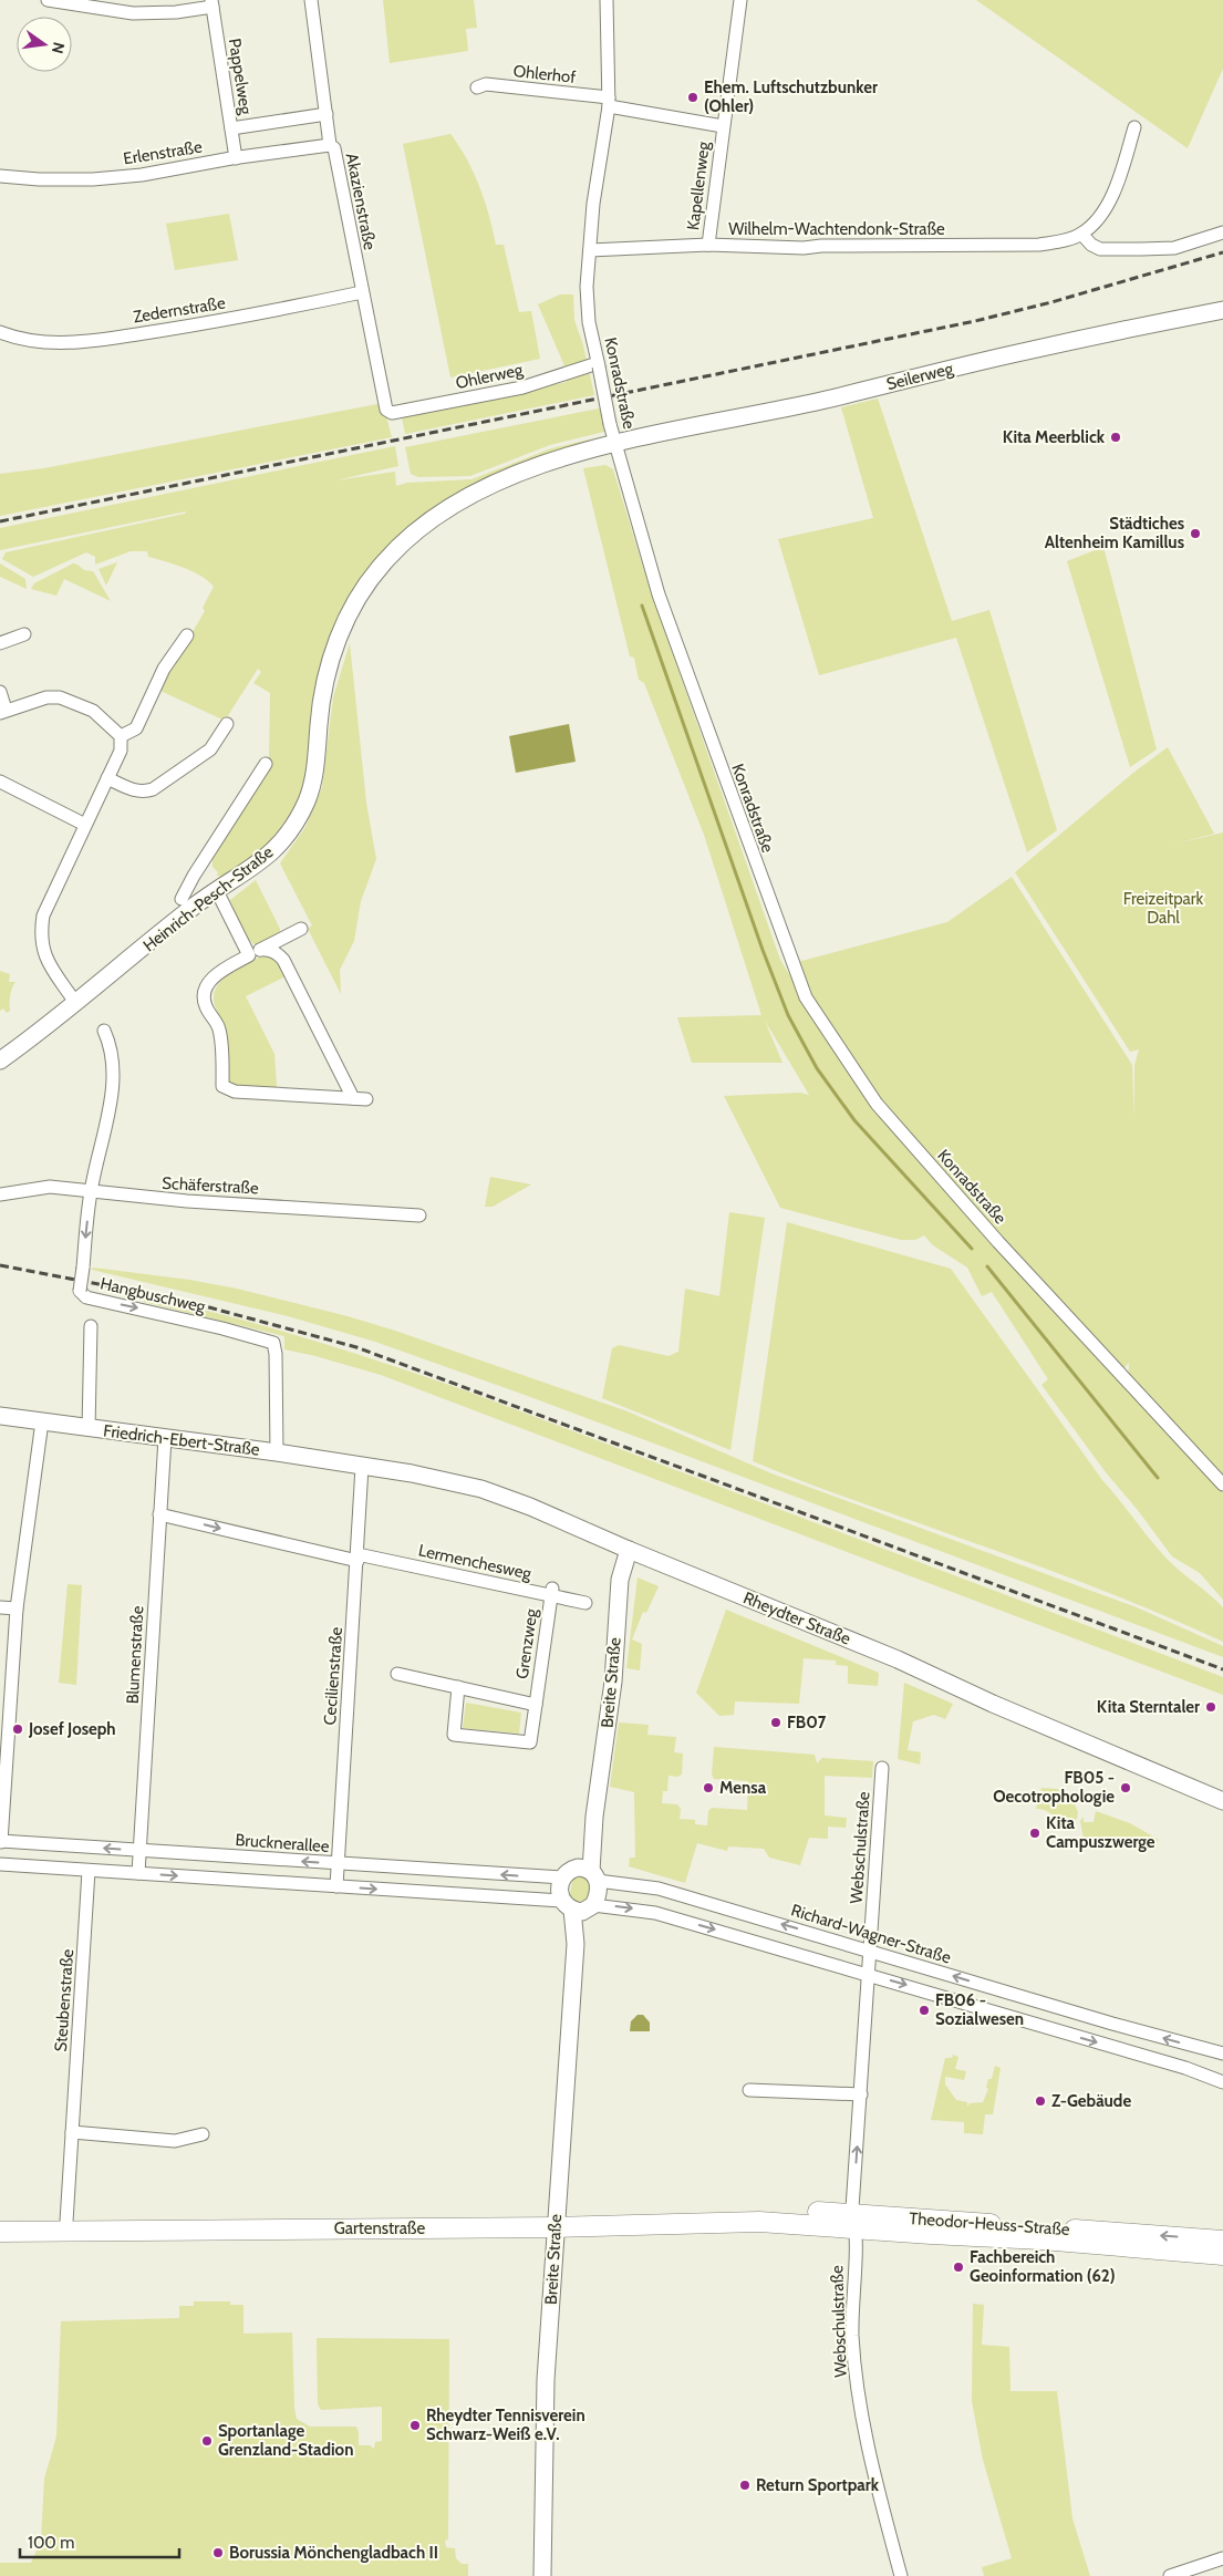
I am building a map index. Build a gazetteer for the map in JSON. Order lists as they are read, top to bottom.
{
  "streets": {
    "main road": ["Theodor-Heuss-Straße", "Gartenstraße"],
    "street": [
      "Ohlerhof",
      "Pappelweg",
      "Erlenstraße",
      "Kapellenweg",
      "Akazienstraße",
      "Wilhelm-Wachtendonk-Straße",
      "Zedernstraße",
      "Ohlerweg",
      "Seilerweg",
      "Konradstraße",
      "Heinrich-Pesch-Straße",
      "Schäferstraße",
      "Hangbuschweg",
      "Friedrich-Ebert-Straße",
      "Lermenchesweg",
      "Rheydter Straße",
      "Grenzweg",
      "Blumenstraße",
      "Cecilienstraße",
      "Breite Straße",
      "Brucknerallee",
      "Webschulstraße",
      "Richard-Wagner-Straße",
      "Steubenstraße"
    ]
  },
  "crossings": [
    ["Ohlerhof", "Kapellenweg"],
    ["Ohlerhof", "Konradstraße"],
    ["Pappelweg", "Erlenstraße"],
    ["Erlenstraße", "Akazienstraße"],
    ["Kapellenweg", "Wilhelm-Wachtendonk-Straße"],
    ["Akazienstraße", "Zedernstraße"],
    ["Akazienstraße", "Ohlerweg"],
    ["Wilhelm-Wachtendonk-Straße", "Konradstraße"],
    ["Ohlerweg", "Konradstraße"],
    ["Seilerweg", "Konradstraße"],
    ["Seilerweg", "Heinrich-Pesch-Straße"],
    ["Konradstraße", "Heinrich-Pesch-Straße"],
    ["Schäferstraße", "Hangbuschweg"],
    ["Hangbuschweg", "Friedrich-Ebert-Straße"],
    ["Friedrich-Ebert-Straße", "Rheydter Straße"],
    ["Friedrich-Ebert-Straße", "Blumenstraße"],
    ["Friedrich-Ebert-Straße", "Cecilienstraße"],
    ["Lermenchesweg", "Grenzweg"],
    ["Lermenchesweg", "Blumenstraße"],
    ["Lermenchesweg", "Cecilienstraße"],
    ["Rheydter Straße", "Cecilienstraße"],
    ["Rheydter Straße", "Breite Straße"],
    ["Blumenstraße", "Brucknerallee"],
    ["Cecilienstraße", "Brucknerallee"],
    ["Breite Straße", "Brucknerallee"],
    ["Breite Straße", "Richard-Wagner-Straße"],
    ["Breite Straße", "Gartenstraße"],
    ["Brucknerallee", "Richard-Wagner-Straße"],
    ["Webschulstraße", "Richard-Wagner-Straße"],
    ["Webschulstraße", "Theodor-Heuss-Straße"],
    ["Steubenstraße", "Gartenstraße"],
    ["Theodor-Heuss-Straße", "Gartenstraße"]
  ],
  "one_way": ["Lermenchesweg"],
  "parks": ["Freizeitpark Dahl"],
  "places": [
    "Ehem. Luftschutzbunker (Ohler)",
    "Kita Meerblick",
    "Städtiches Altenheim Kamillus",
    "Kita Sterntaler",
    "FB07",
    "Josef Joseph",
    "Mensa",
    "FB05 - Oecotrophologie",
    "Kita Campuszwerge",
    "FB06 - Sozialwesen",
    "Z-Gebäude",
    "Fachbereich Geoinformation (62)",
    "Rheydter Tennisverein Schwarz-Weiß e.V.",
    "Sportanlage Grenzland-Stadion",
    "Return Sportpark",
    "Borussia Mönchengladbach II"
  ],
  "scale_bar": "100 m",
  "north": "right"
}
